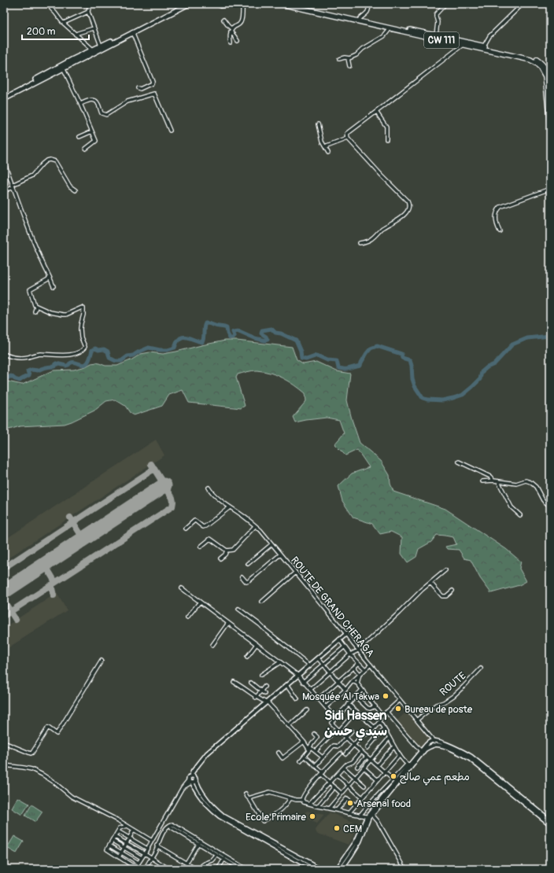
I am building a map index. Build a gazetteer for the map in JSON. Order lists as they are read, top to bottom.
{
  "streets": {
    "main road": ["CW 111"],
    "street": ["ROUTE DE GRAND CHERAGA", "ROUTE"]
  },
  "crossings": [
    ["ROUTE DE GRAND CHERAGA", "ROUTE"]
  ],
  "districts": ["Sidi Hassen سيدي حسن"],
  "places": [
    "Mosquée Al Takwa",
    "Bureau de poste",
    "مطعم عمي صالح",
    "Arsenal food",
    "Ecole Primaire",
    "CEM"
  ],
  "scale_bar": "200 m"
}
